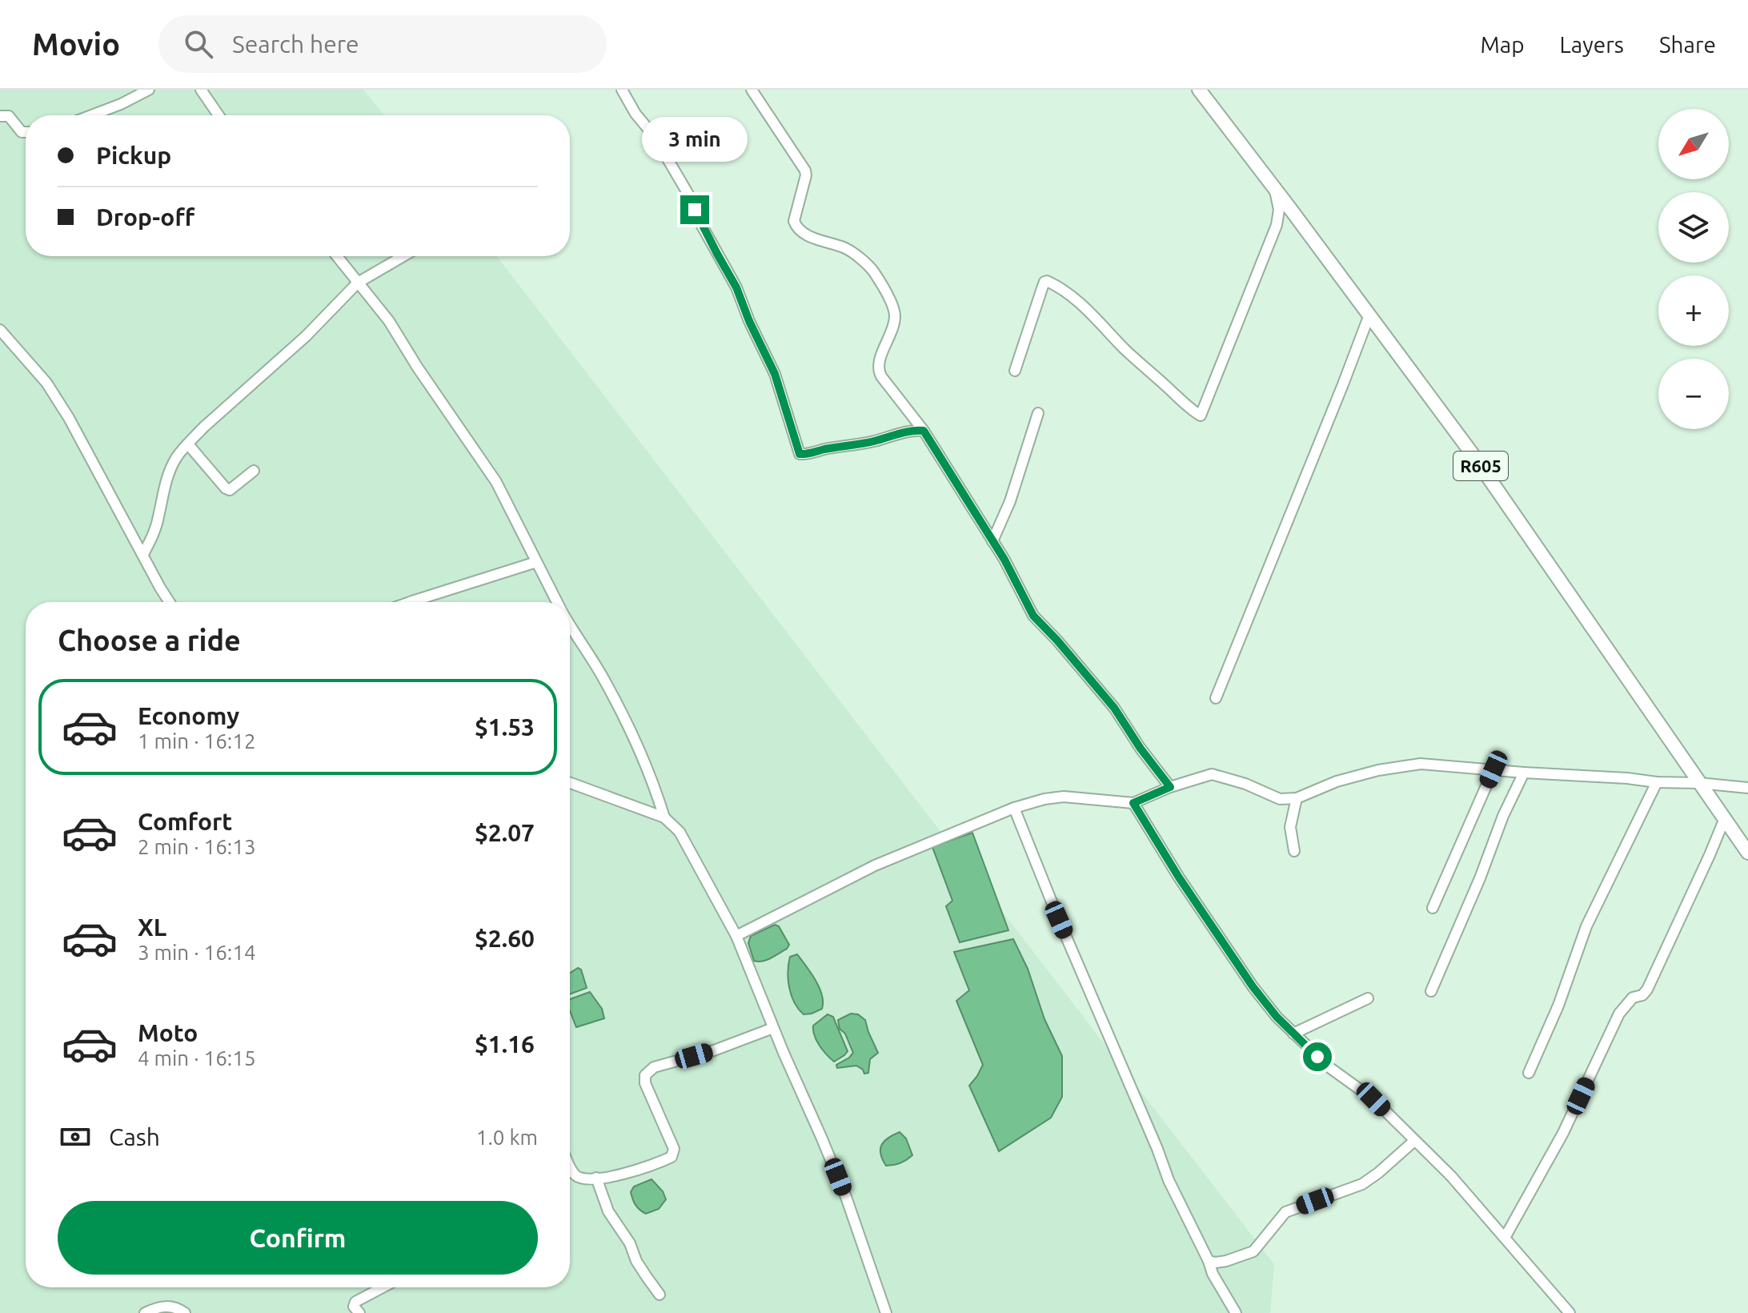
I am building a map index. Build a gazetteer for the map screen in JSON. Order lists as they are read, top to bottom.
{
  "streets": {
    "main road": ["R605"]
  },
  "north": "bottom left",
  "page": {
    "header": "Movio",
    "search": "Search here",
    "nav": ["Map", "Layers", "Share"],
    "map_buttons": ["+", "−"],
    "banner": ["Pickup", "Drop-off"],
    "bubble": "3 min",
    "heading": "Choose a ride",
    "list": [
      {
        "name": "Economy",
        "note": "1 min · 16:12",
        "value": "$1.53"
      },
      {
        "name": "Comfort",
        "note": "2 min · 16:13",
        "value": "$2.07"
      },
      {
        "name": "XL",
        "note": "3 min · 16:14",
        "value": "$2.60"
      },
      {
        "name": "Moto",
        "note": "4 min · 16:15",
        "value": "$1.16"
      }
    ],
    "pay": ["Cash", "1.0 km"],
    "buttons": "Confirm"
  }
}
